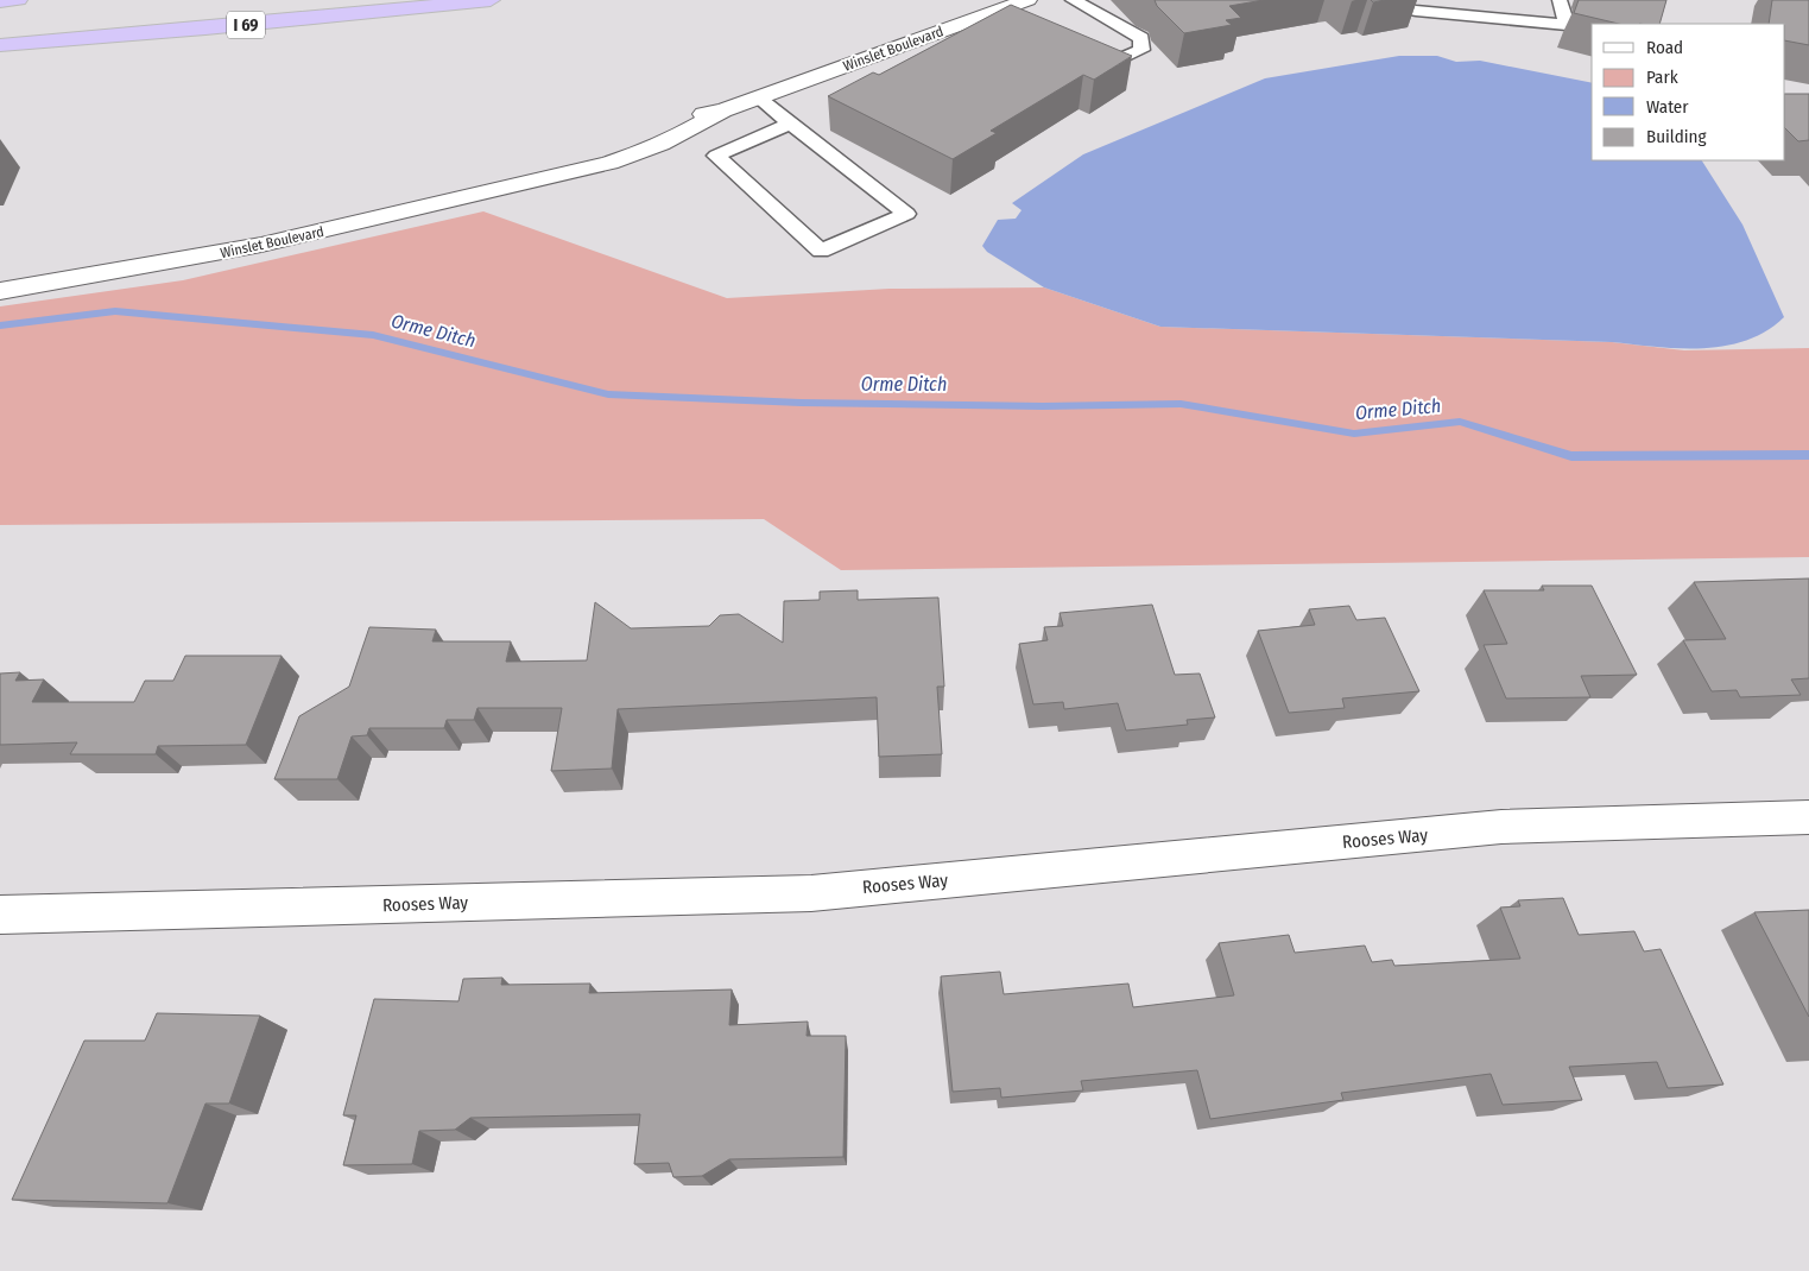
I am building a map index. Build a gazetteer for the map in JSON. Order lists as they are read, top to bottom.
{
  "streets": {
    "highway": ["I 69"],
    "street": ["Winslet Boulevard", "Rooses Way"]
  },
  "water": ["Orme Ditch"],
  "legend": [
    "Road",
    "Park",
    "Water",
    "Building"
  ]
}
